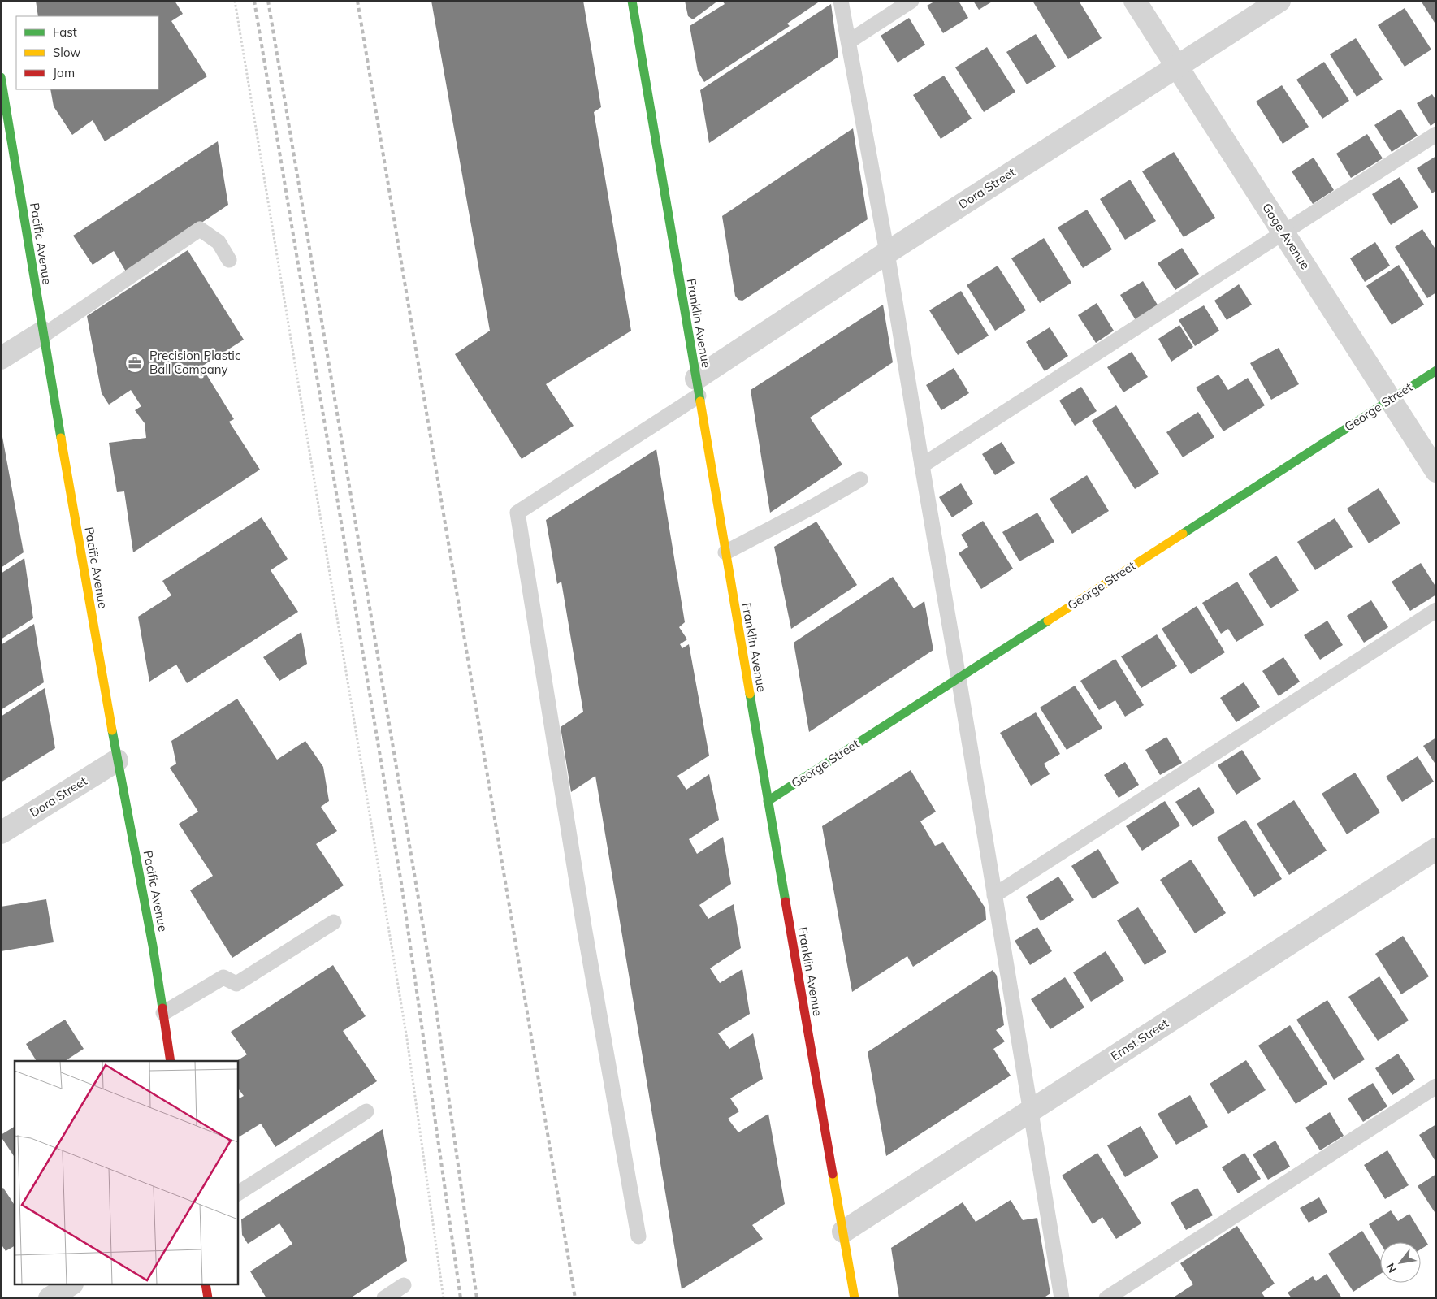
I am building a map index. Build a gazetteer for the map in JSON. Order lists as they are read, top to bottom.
{
  "streets": {
    "street": [
      "Dora Street",
      "Gage Avenue",
      "Pacific Avenue",
      "Franklin Avenue",
      "George Street",
      "Ernst Street"
    ]
  },
  "crossings": [
    ["Dora Street", "Gage Avenue"],
    ["Dora Street", "Pacific Avenue"],
    ["Dora Street", "Franklin Avenue"],
    ["Gage Avenue", "George Street"],
    ["Franklin Avenue", "George Street"],
    ["Franklin Avenue", "Ernst Street"]
  ],
  "places": {
    "office": ["Precision Plastic Ball Company"]
  },
  "legend": ["Fast", "Slow", "Jam"],
  "north": "bottom left"
}
